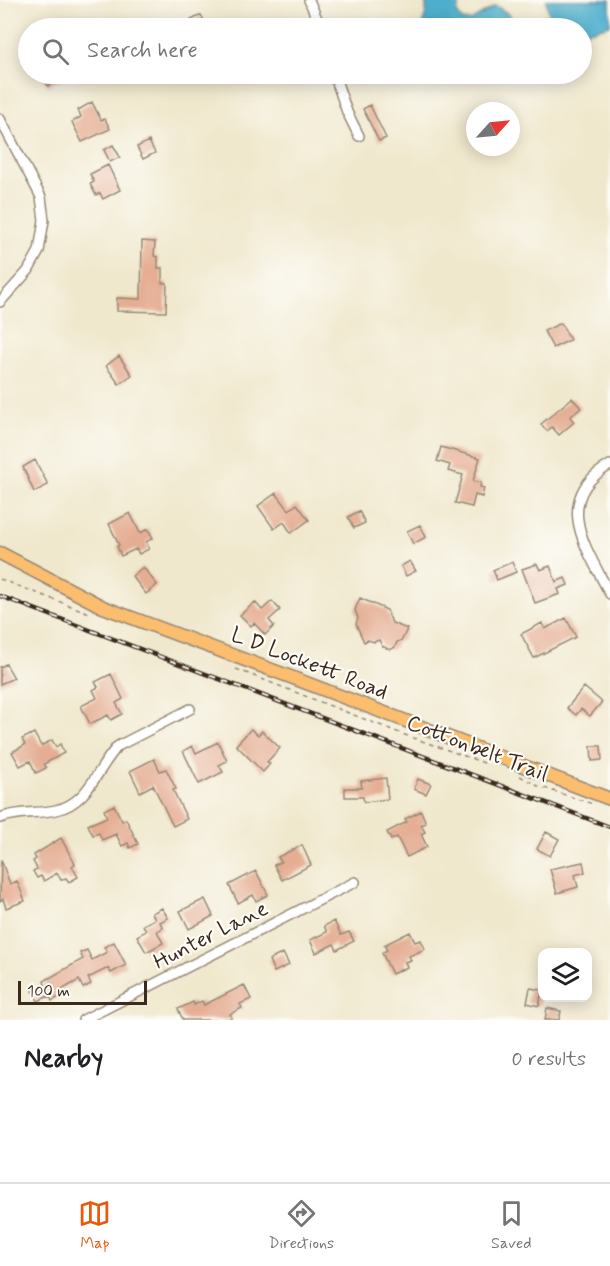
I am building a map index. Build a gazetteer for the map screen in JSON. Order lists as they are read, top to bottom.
{
  "streets": {
    "main road": ["L D Lockett Road"],
    "street": ["Hunter Lane"],
    "path": ["Cottonbelt Trail"]
  },
  "scale_bar": "100 m",
  "north": "top right",
  "page": {
    "search": "Search here",
    "scale": "100 m",
    "heading": ["Nearby", "0 results"],
    "nav": ["Map", "Directions", "Saved"]
  }
}
